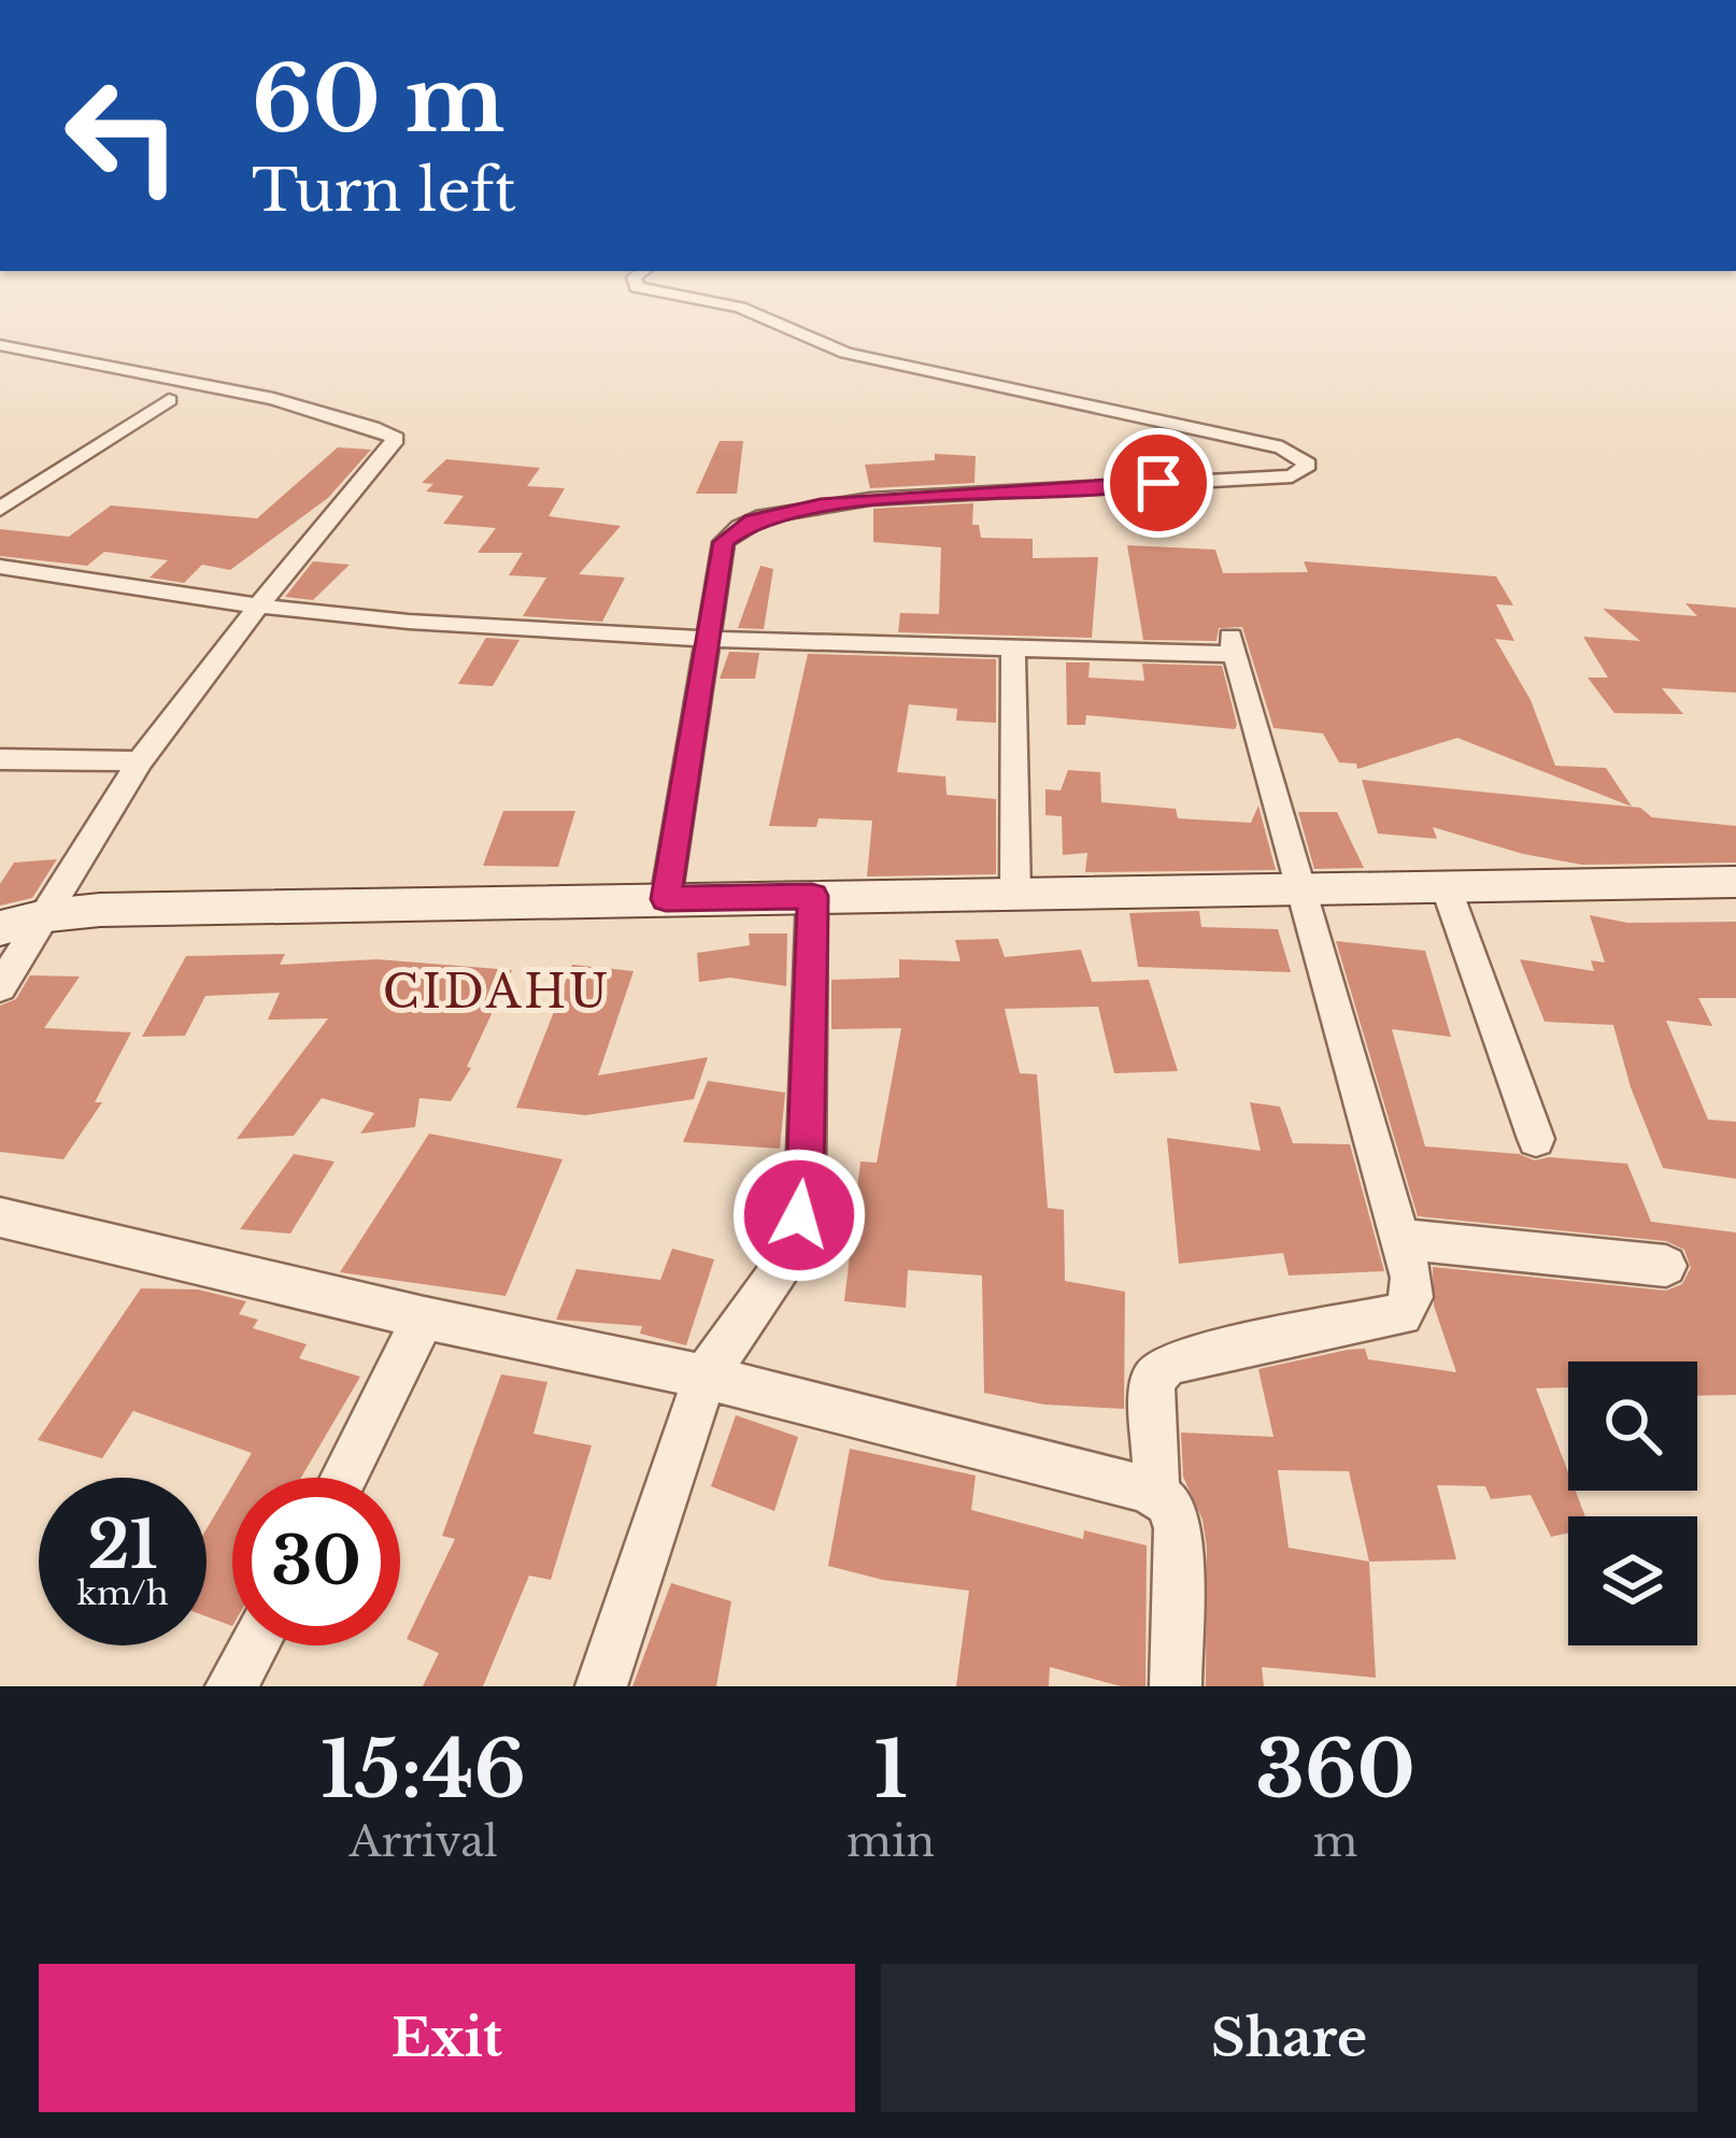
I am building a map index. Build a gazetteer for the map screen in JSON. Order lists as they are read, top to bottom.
{
  "districts": ["CIDAHU"],
  "page": {
    "turn": ["60 m", "Turn left"],
    "speed": "21 km/h",
    "limit": "30",
    "eta": [
      "15:46",
      "Arrival",
      "1",
      "min",
      "360",
      "m"
    ],
    "buttons": ["Exit", "Share"]
  }
}
